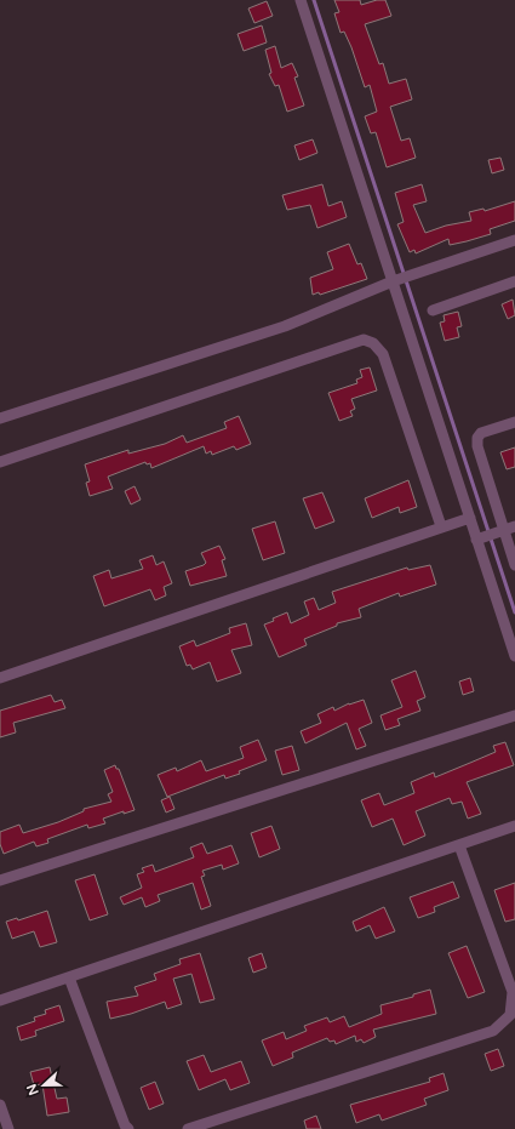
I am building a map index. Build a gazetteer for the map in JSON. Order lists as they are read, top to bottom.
{
  "north": "left"
}
